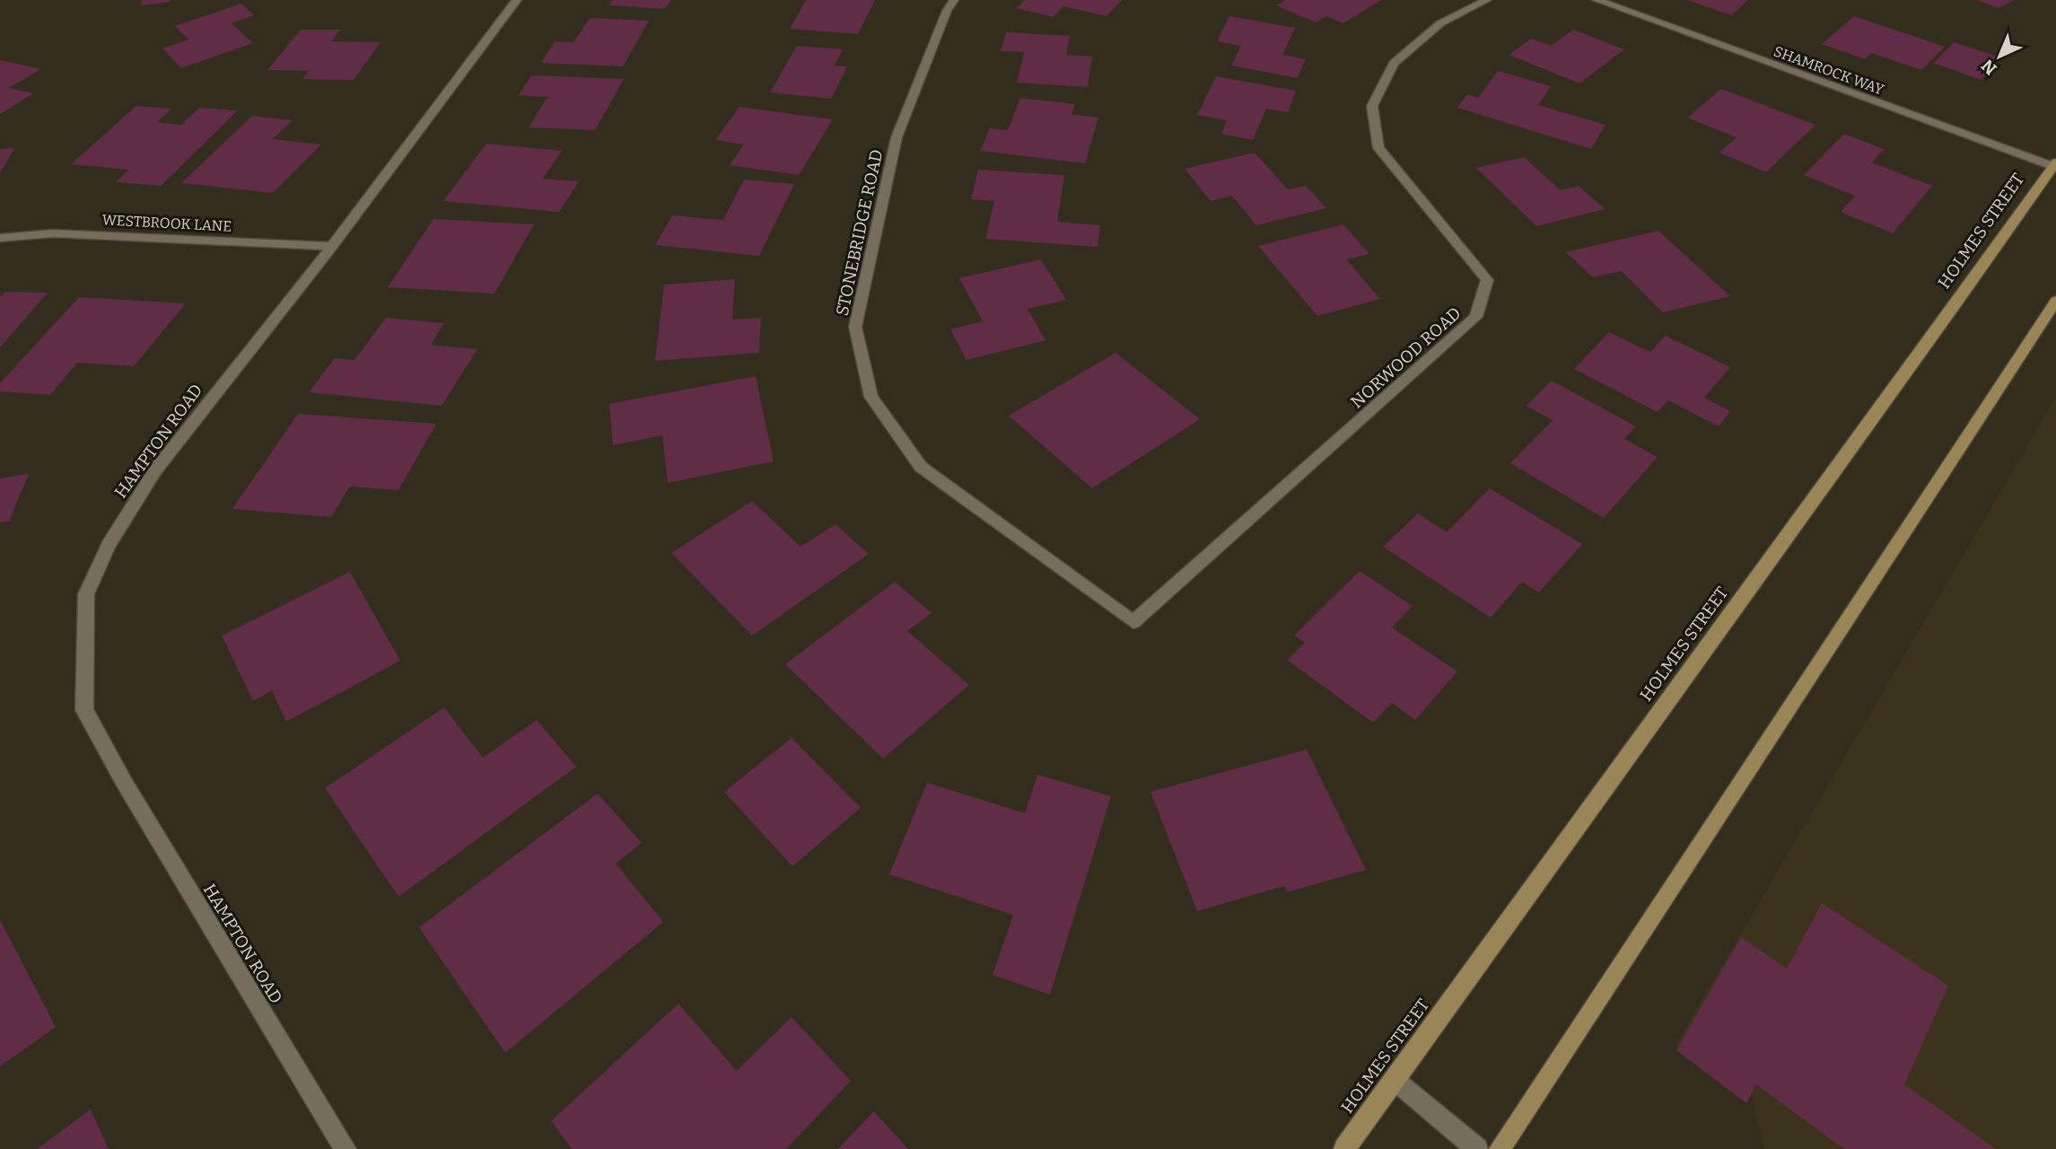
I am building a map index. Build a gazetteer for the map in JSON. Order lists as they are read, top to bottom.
{
  "streets": {
    "main road": ["HOLMES STREET"],
    "street": [
      "SHAMROCK WAY",
      "WESTBROOK LANE",
      "STONEBRIDGE ROAD",
      "NORWOOD ROAD",
      "HAMPTON ROAD"
    ]
  },
  "crossings": [
    ["SHAMROCK WAY", "HOLMES STREET"],
    ["WESTBROOK LANE", "HAMPTON ROAD"],
    ["STONEBRIDGE ROAD", "NORWOOD ROAD"]
  ],
  "north": "bottom left"
}
